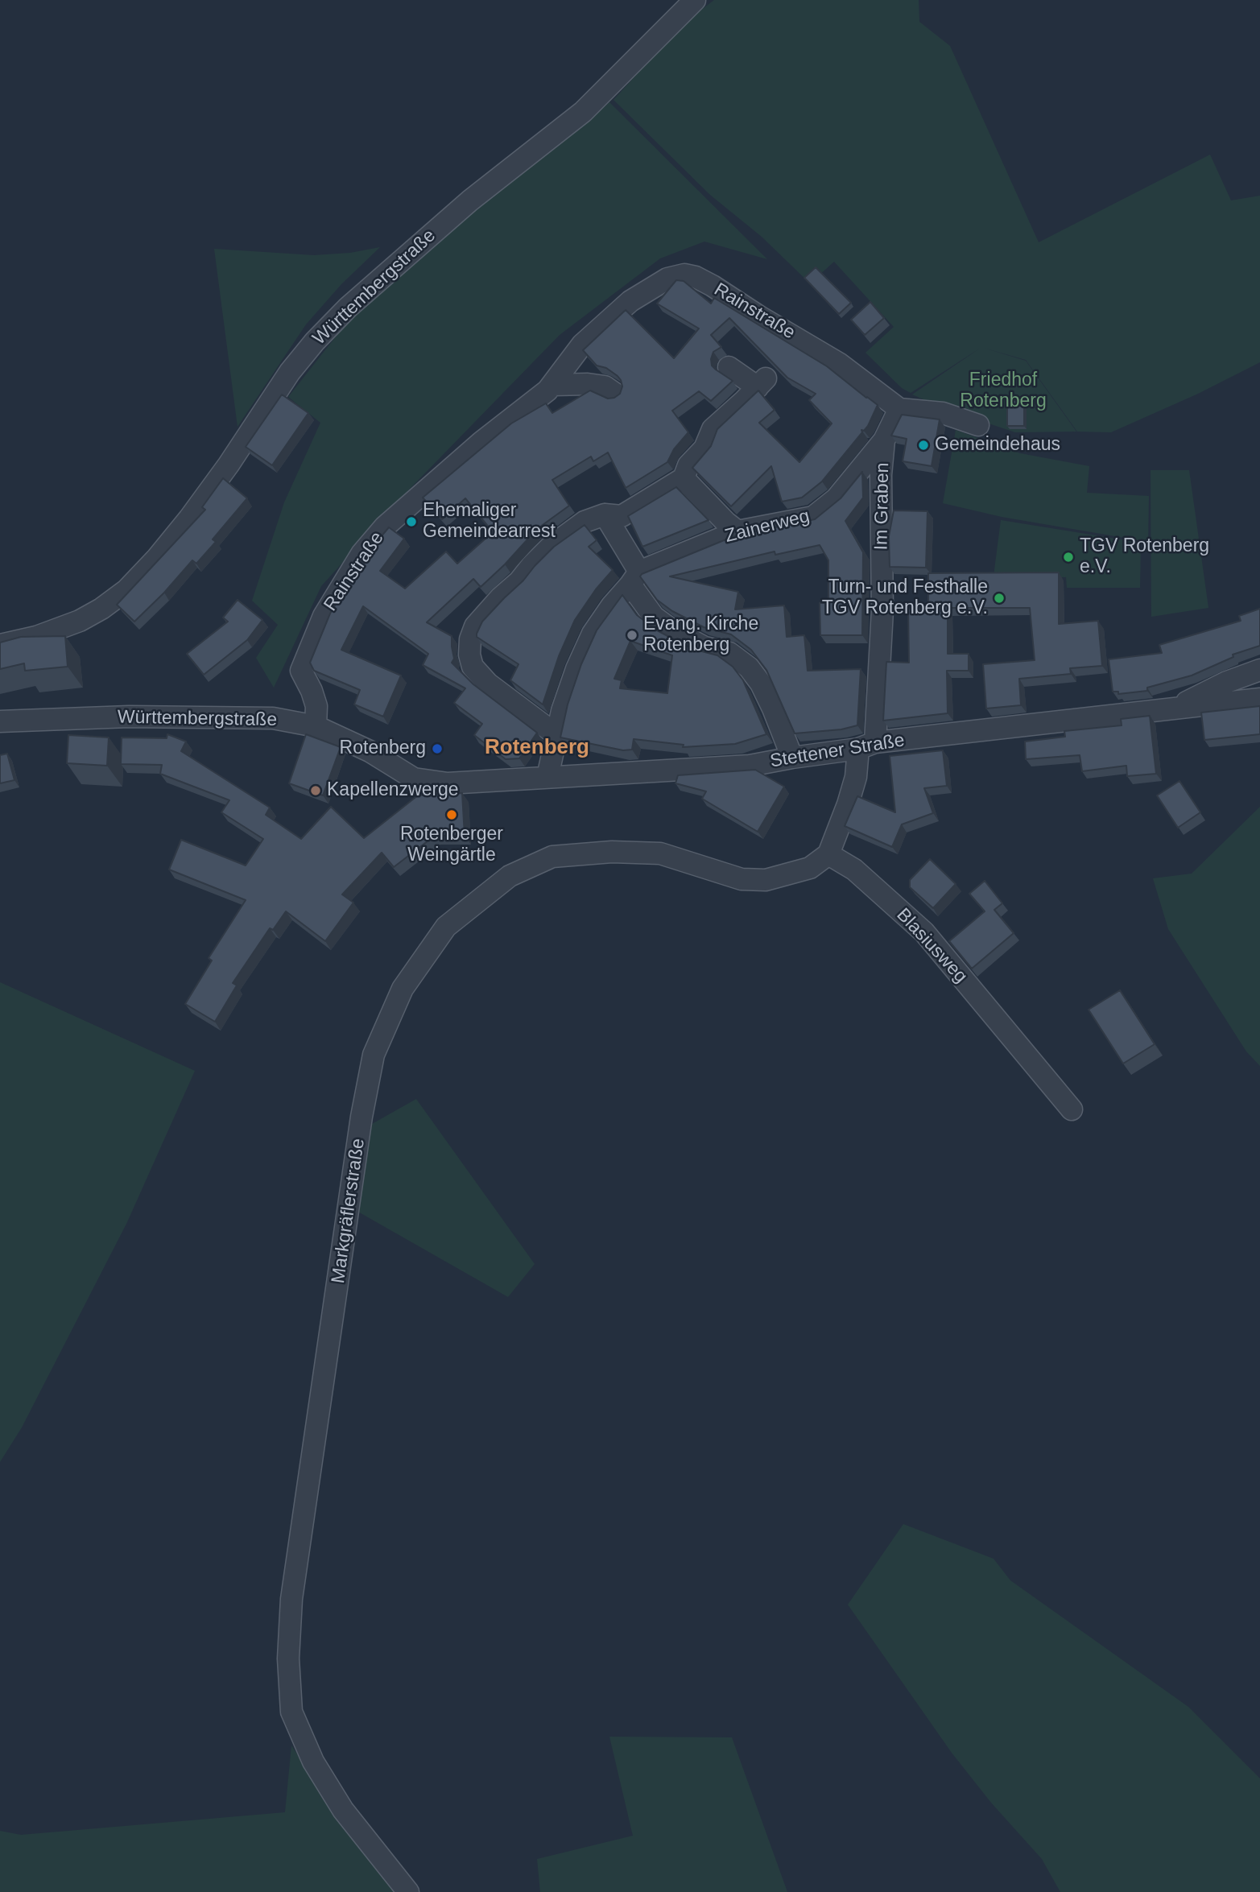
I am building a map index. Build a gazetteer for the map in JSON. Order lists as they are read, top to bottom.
{
  "streets": {
    "street": [
      "Württembergstraße",
      "Rainstraße",
      "Im Graben",
      "Zainerweg",
      "Stettener Straße",
      "Blasiusweg",
      "Markgräflerstraße"
    ]
  },
  "crossings": [
    ["Württembergstraße", "Rainstraße"],
    ["Württembergstraße", "Stettener Straße"],
    ["Rainstraße", "Im Graben"],
    ["Im Graben", "Zainerweg"],
    ["Im Graben", "Stettener Straße"],
    ["Blasiusweg", "Markgräflerstraße"]
  ],
  "districts": ["Rotenberg"],
  "parks": ["Friedhof Rotenberg"],
  "places": [
    "Gemeindehaus",
    "Ehemaliger Gemeindearrest",
    "TGV Rotenberg e.V.",
    "Turn- und Festhalle TGV Rotenberg e.V.",
    "Evang. Kirche Rotenberg",
    "Rotenberg",
    "Kapellenzwerge",
    "Rotenberger Weingärtle"
  ]
}
